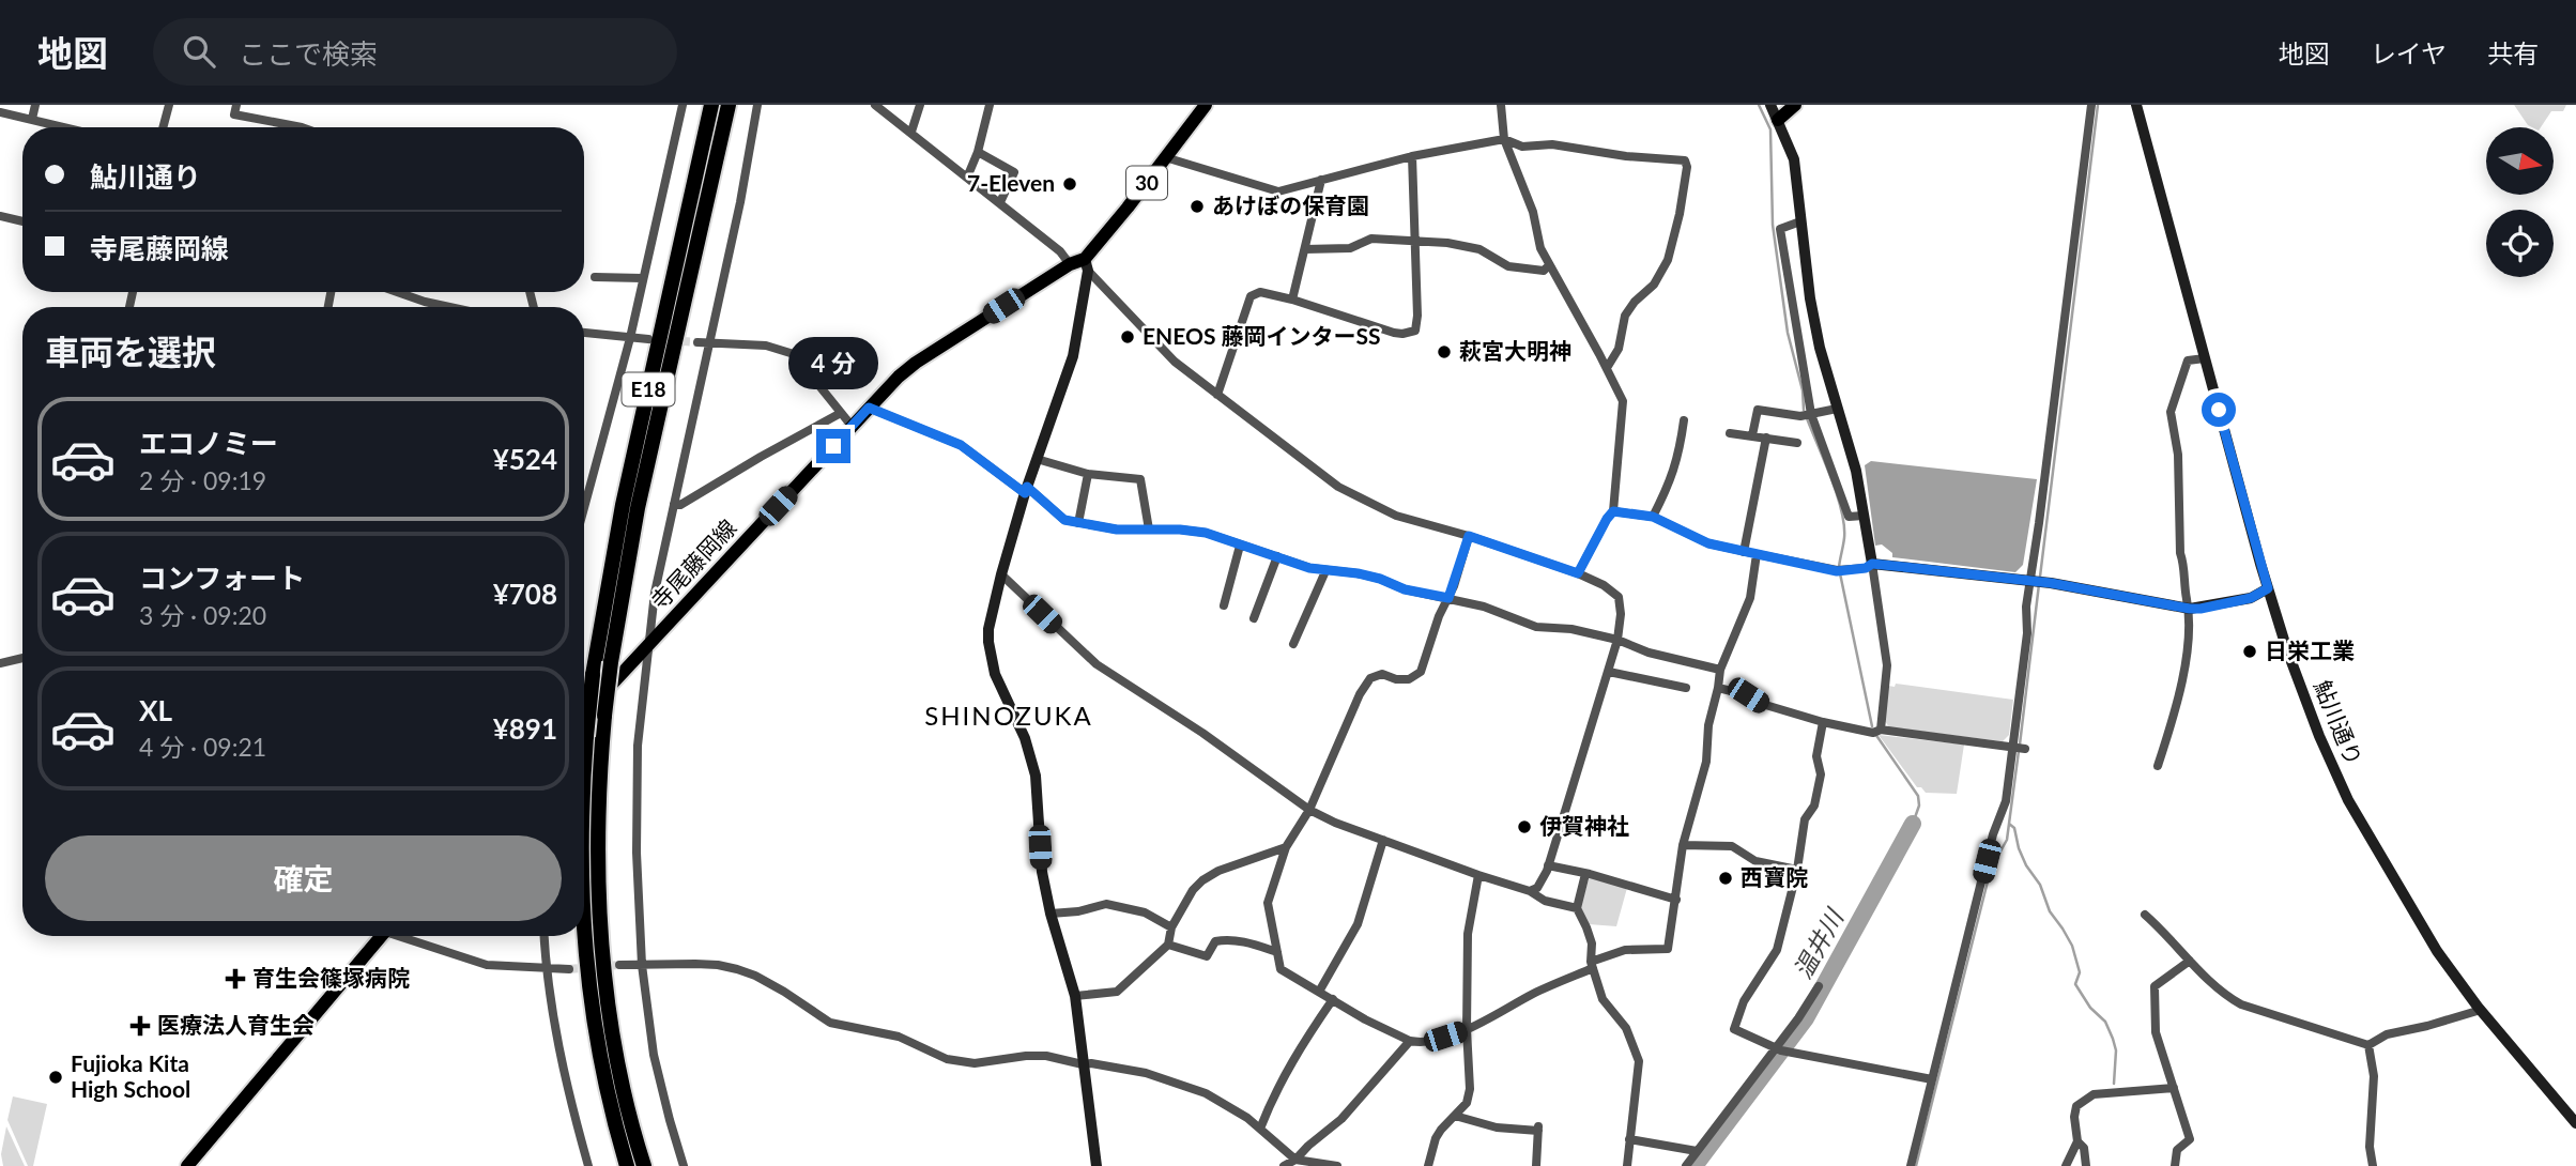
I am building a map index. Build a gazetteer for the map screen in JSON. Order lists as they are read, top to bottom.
{
  "streets": {
    "highway": ["E18"],
    "main road": ["30", "寺尾藤岡線"],
    "street": ["鮎川通り"]
  },
  "crossings": [
    ["30", "寺尾藤岡線"]
  ],
  "districts": ["SHINOZUKA"],
  "water": ["温井川"],
  "places": {
    "other": [
      "7-Eleven",
      "あけぼの保育園",
      "ENEOS 藤岡インターSS",
      "萩宮大明神",
      "日栄工業",
      "伊賀神社",
      "西寶院",
      "Fujioka Kita High School"
    ],
    "health": ["育生会篠塚病院", "医療法人育生会"]
  },
  "north": "right",
  "page": {
    "header": "地図",
    "search": "ここで検索",
    "nav": ["地図", "レイヤ", "共有"],
    "banner": ["鮎川通り", "寺尾藤岡線"],
    "heading": "車両を選択",
    "bubble": "4 分",
    "list": [
      {
        "name": "エコノミー",
        "note": "2 分 · 09:19",
        "value": "¥524"
      },
      {
        "name": "コンフォート",
        "note": "3 分 · 09:20",
        "value": "¥708"
      },
      {
        "name": "XL",
        "note": "4 分 · 09:21",
        "value": "¥891"
      }
    ],
    "buttons": "確定"
  }
}
